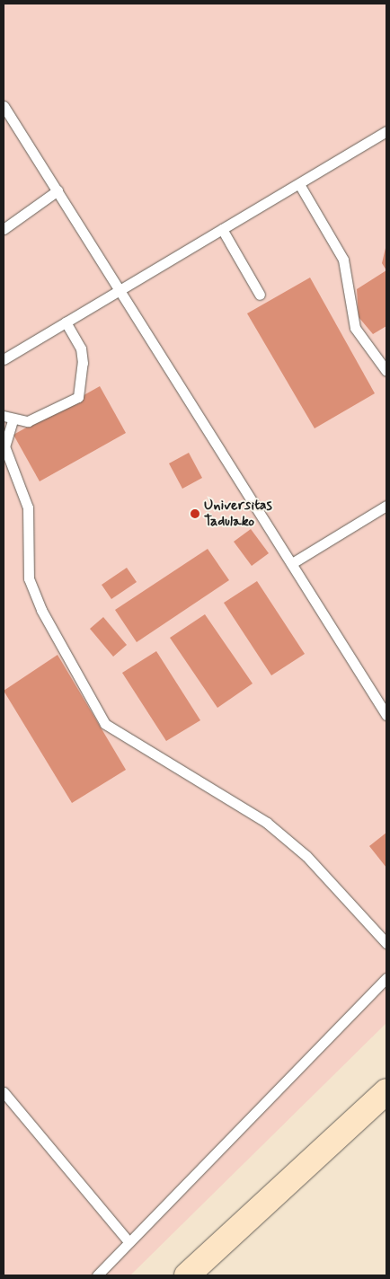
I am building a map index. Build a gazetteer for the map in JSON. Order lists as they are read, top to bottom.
{
  "places": ["Universitas Tadulako"]
}
